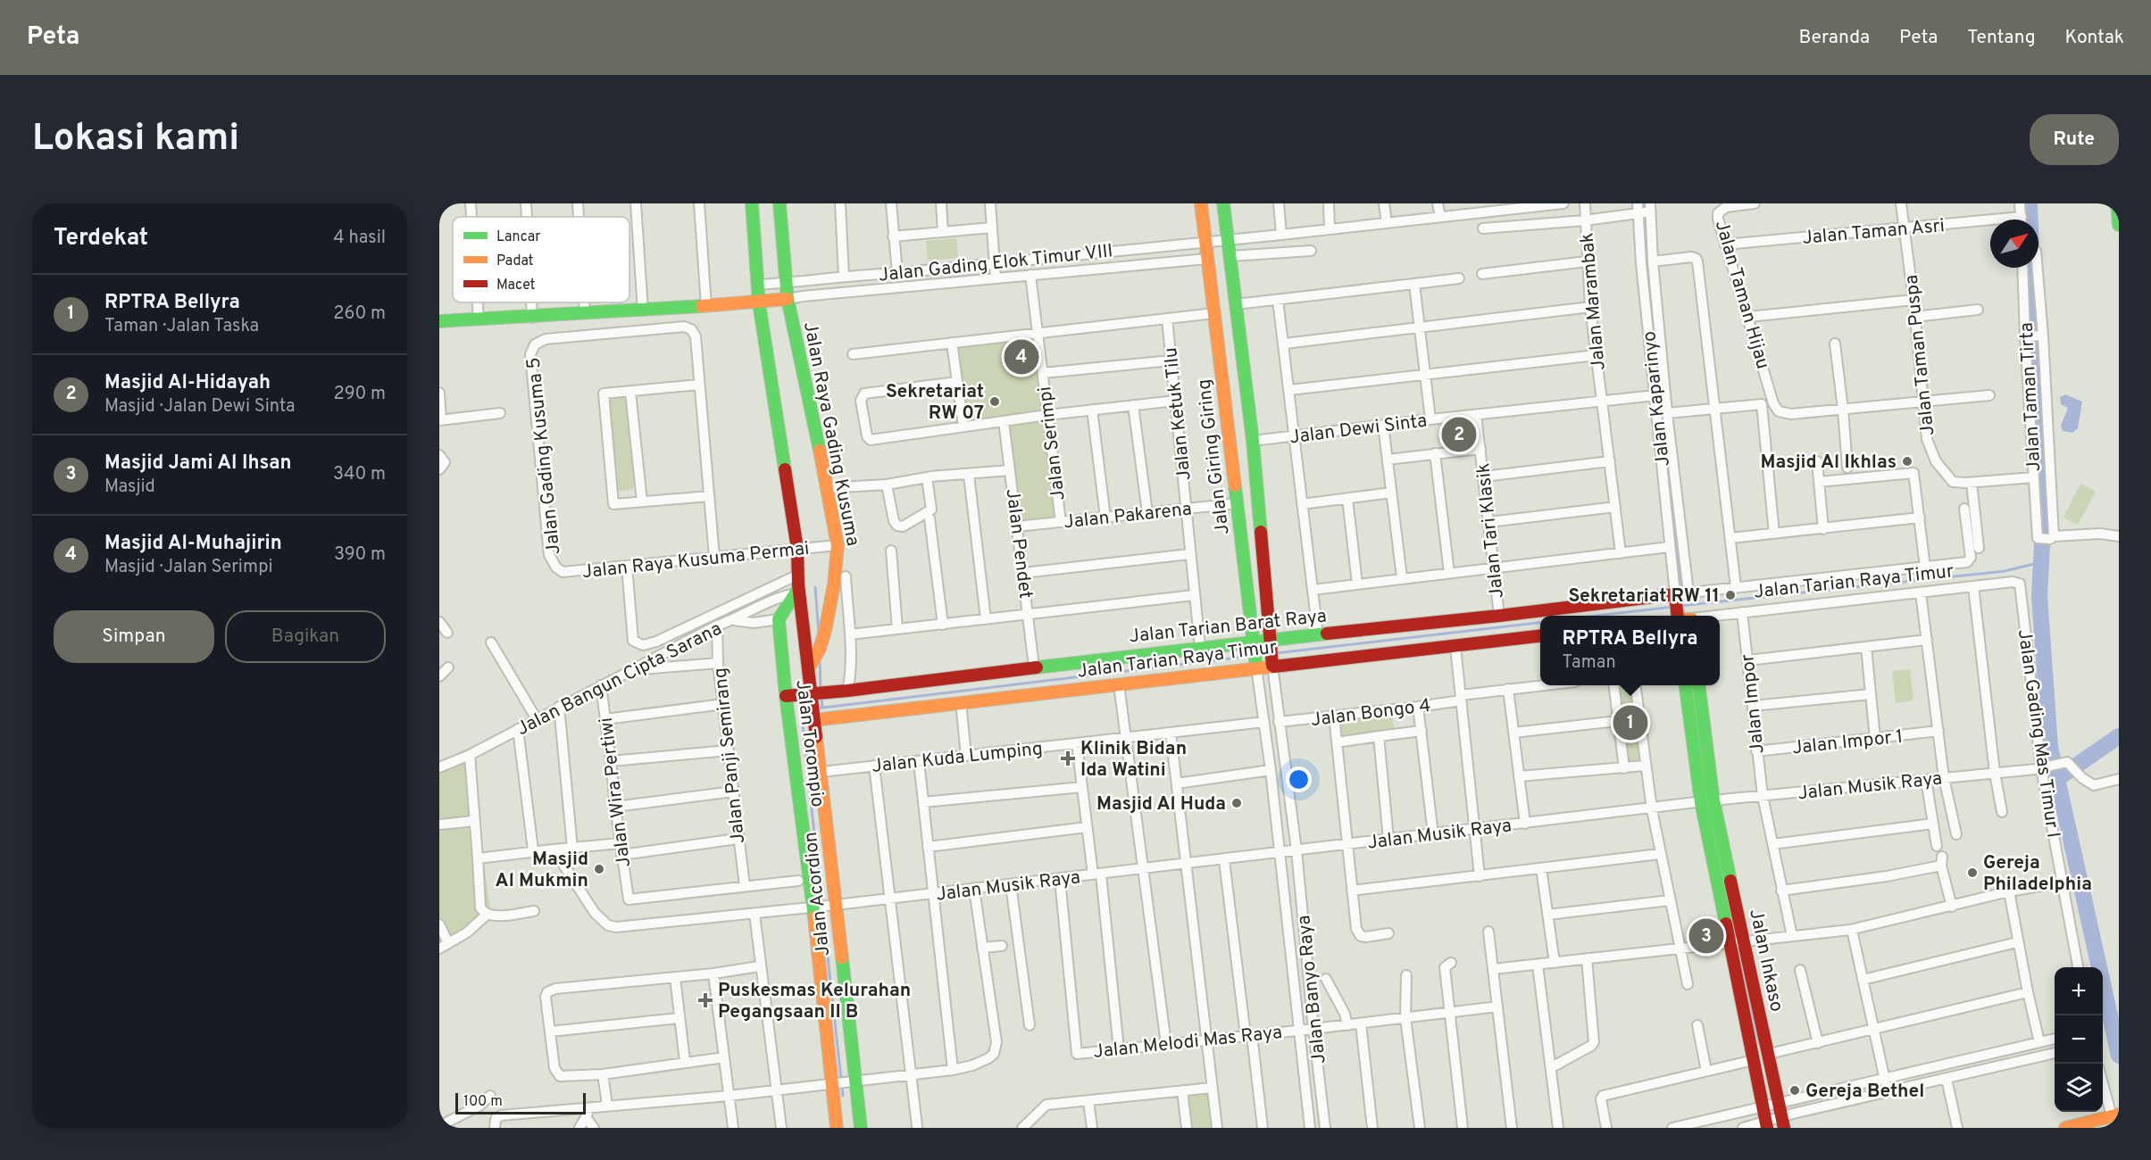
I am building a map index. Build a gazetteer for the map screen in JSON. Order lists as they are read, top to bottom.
{
  "streets": {
    "street": [
      "Jalan Taman Asri",
      "Jalan Gading Elok Timur VIII",
      "Jalan Taman Hijau",
      "Jalan Marambak",
      "Jalan Taman Puspa",
      "Jalan Taman Tirta",
      "Jalan Kaparinyo",
      "Jalan Ketuk Tilu",
      "Jalan Dewi Sinta",
      "Jalan Raya Gading Kusuma",
      "Jalan Serimpi",
      "Jalan Gading Kusuma 5",
      "Jalan Giring Giring",
      "Jalan Pakarena",
      "Jalan Tari Klasik",
      "Jalan Pendet",
      "Jalan Raya Kusuma Permai",
      "Jalan Tarian Raya Timur",
      "Jalan Tarian Barat Raya",
      "Jalan Bangun Cipta Sarana",
      "Jalan Impor",
      "Jalan Bongo 4",
      "Jalan Gading Mas Timur I",
      "Jalan Impor 1",
      "Jalan Torompio",
      "Jalan Panji Semirang",
      "Jalan Kuda Lumping",
      "Jalan Musik Raya",
      "Jalan Wira Pertiwi",
      "Jalan Acordion",
      "Jalan Inkaso",
      "Jalan Banyo Raya",
      "Jalan Melodi Mas Raya"
    ]
  },
  "crossings": [
    ["Jalan Taman Asri", "Jalan Taman Hijau"],
    ["Jalan Taman Asri", "Jalan Taman Puspa"],
    ["Jalan Gading Elok Timur VIII", "Jalan Raya Gading Kusuma"],
    ["Jalan Gading Elok Timur VIII", "Jalan Serimpi"],
    ["Jalan Gading Elok Timur VIII", "Jalan Giring Giring"],
    ["Jalan Marambak", "Jalan Dewi Sinta"],
    ["Jalan Taman Puspa", "Jalan Taman Tirta"],
    ["Jalan Kaparinyo", "Jalan Dewi Sinta"],
    ["Jalan Kaparinyo", "Jalan Tarian Barat Raya"],
    ["Jalan Ketuk Tilu", "Jalan Pakarena"],
    ["Jalan Ketuk Tilu", "Jalan Tarian Barat Raya"],
    ["Jalan Dewi Sinta", "Jalan Tari Klasik"],
    ["Jalan Raya Gading Kusuma", "Jalan Raya Kusuma Permai"],
    ["Jalan Raya Gading Kusuma", "Jalan Torompio"],
    ["Jalan Serimpi", "Jalan Pakarena"],
    ["Jalan Gading Kusuma 5", "Jalan Raya Kusuma Permai"],
    ["Jalan Giring Giring", "Jalan Pakarena"],
    ["Jalan Giring Giring", "Jalan Tarian Raya Timur"],
    ["Jalan Giring Giring", "Jalan Tarian Barat Raya"],
    ["Jalan Pakarena", "Jalan Pendet"],
    ["Jalan Tari Klasik", "Jalan Tarian Barat Raya"],
    ["Jalan Pendet", "Jalan Tarian Barat Raya"],
    ["Jalan Raya Kusuma Permai", "Jalan Torompio"],
    ["Jalan Tarian Raya Timur", "Jalan Impor"],
    ["Jalan Tarian Raya Timur", "Jalan Gading Mas Timur I"],
    ["Jalan Tarian Raya Timur", "Jalan Torompio"],
    ["Jalan Tarian Raya Timur", "Jalan Acordion"],
    ["Jalan Tarian Raya Timur", "Jalan Banyo Raya"],
    ["Jalan Tarian Barat Raya", "Jalan Torompio"],
    ["Jalan Bangun Cipta Sarana", "Jalan Torompio"],
    ["Jalan Bangun Cipta Sarana", "Jalan Panji Semirang"],
    ["Jalan Bangun Cipta Sarana", "Jalan Wira Pertiwi"],
    ["Jalan Impor", "Jalan Impor 1"],
    ["Jalan Impor", "Jalan Musik Raya"],
    ["Jalan Bongo 4", "Jalan Banyo Raya"],
    ["Jalan Gading Mas Timur I", "Jalan Musik Raya"],
    ["Jalan Torompio", "Jalan Musik Raya"],
    ["Jalan Torompio", "Jalan Acordion"],
    ["Jalan Panji Semirang", "Jalan Wira Pertiwi"],
    ["Jalan Kuda Lumping", "Jalan Acordion"],
    ["Jalan Musik Raya", "Jalan Acordion"],
    ["Jalan Musik Raya", "Jalan Inkaso"],
    ["Jalan Musik Raya", "Jalan Banyo Raya"],
    ["Jalan Musik Raya", "Jalan Melodi Mas Raya"],
    ["Jalan Banyo Raya", "Jalan Melodi Mas Raya"]
  ],
  "places": {
    "other": [
      "Sekretariat RW 07",
      "Masjid Al Ikhlas",
      "Sekretariat RW 11",
      "Masjid Al Huda",
      "Masjid Al Mukmin",
      "Gereja Philadelphia",
      "Gereja Bethel"
    ],
    "health": ["Klinik Bidan Ida Watini", "Puskesmas Kelurahan Pegangsaan II B"]
  },
  "legend": ["Lancar", "Padat", "Macet"],
  "scale_bar": "100 m",
  "north": "top right",
  "page": {
    "header": "Peta",
    "nav": [
      "Beranda",
      "Peta",
      "Tentang",
      "Kontak"
    ],
    "buttons": [
      "Rute",
      ["Simpan", "Bagikan"]
    ],
    "title": "Lokasi kami",
    "heading": ["Terdekat", "4 hasil"],
    "list": [
      {
        "mark": "1",
        "name": "RPTRA Bellyra",
        "note": "Taman · Jalan Taska",
        "value": "260 m"
      },
      {
        "mark": "2",
        "name": "Masjid Al-Hidayah",
        "note": "Masjid · Jalan Dewi Sinta",
        "value": "290 m"
      },
      {
        "mark": "3",
        "name": "Masjid Jami Al Ihsan",
        "note": "Masjid",
        "value": "340 m"
      },
      {
        "mark": "4",
        "name": "Masjid Al-Muhajirin",
        "note": "Masjid · Jalan Serimpi",
        "value": "390 m"
      }
    ],
    "pins": [
      "4",
      "2",
      "1",
      "3"
    ],
    "popup": ["RPTRA Bellyra", "Taman"],
    "map_buttons": ["+", "−"],
    "scale": "100 m"
  }
}
